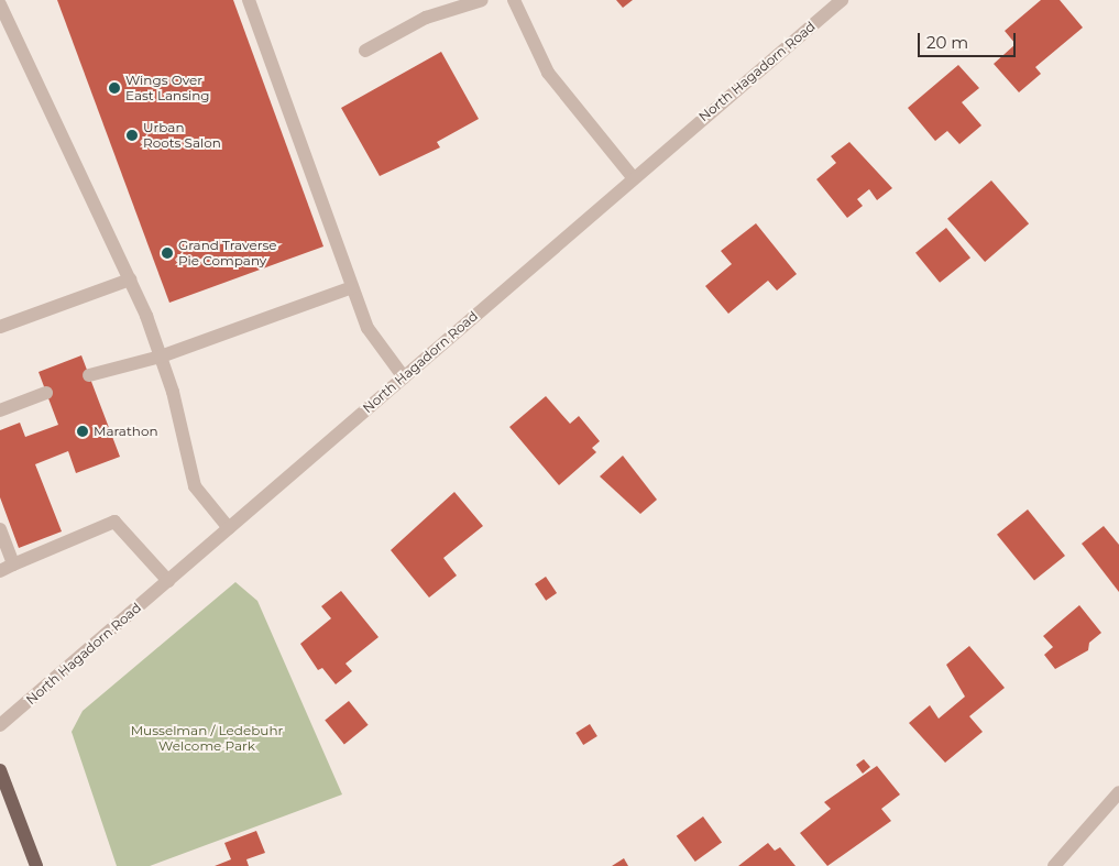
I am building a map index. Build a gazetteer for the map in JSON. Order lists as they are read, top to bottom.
{
  "streets": {
    "street": ["North Hagadorn Road"]
  },
  "parks": ["Musselman / Ledebuhr Welcome Park"],
  "places": [
    "Wings Over East Lansing",
    "Urban Roots Salon",
    "Grand Traverse Pie Company",
    "Marathon"
  ],
  "scale_bar": "20 m"
}
